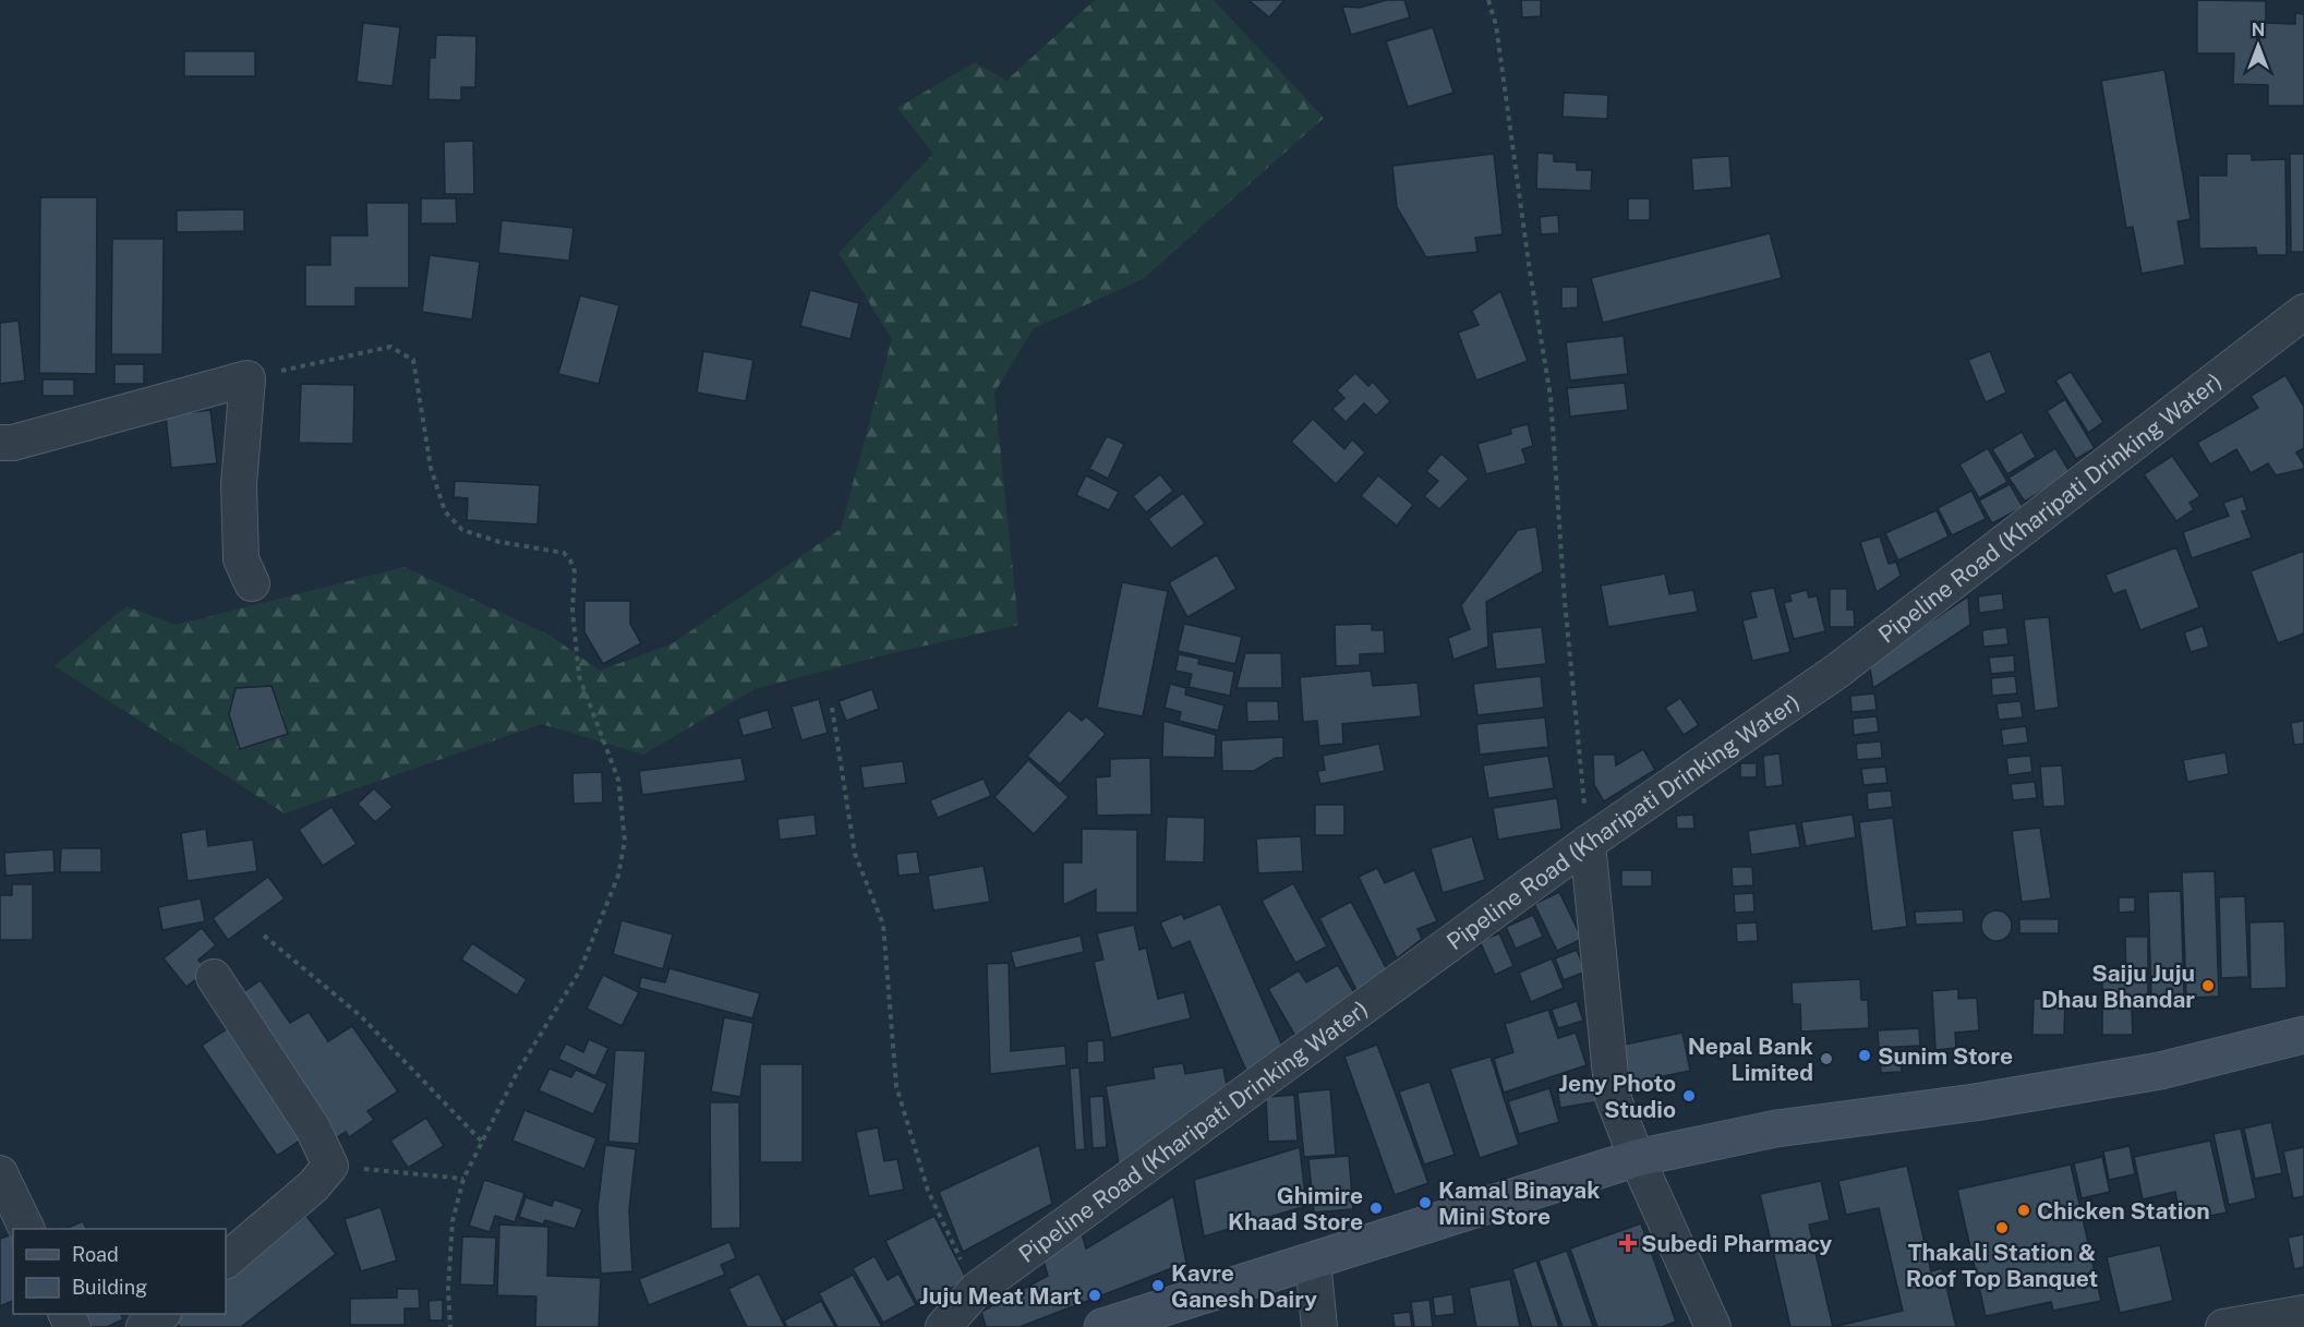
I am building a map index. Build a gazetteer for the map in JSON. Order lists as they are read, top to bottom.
{
  "streets": {
    "street": ["Pipeline Road (Kharipati Drinking Water)"]
  },
  "places": {
    "other": [
      "Saiju Juju Dhau Bhandar",
      "Sunim Store",
      "Nepal Bank Limited",
      "Jeny Photo Studio",
      "Kamal Binayak Mini Store",
      "Ghimire Khaad Store",
      "Chicken Station",
      "Thakali Station & Roof Top Banquet",
      "Kavre Ganesh Dairy",
      "Juju Meat Mart"
    ],
    "health": ["Subedi Pharmacy"]
  },
  "legend": ["Road", "Building"],
  "north": "top"
}
